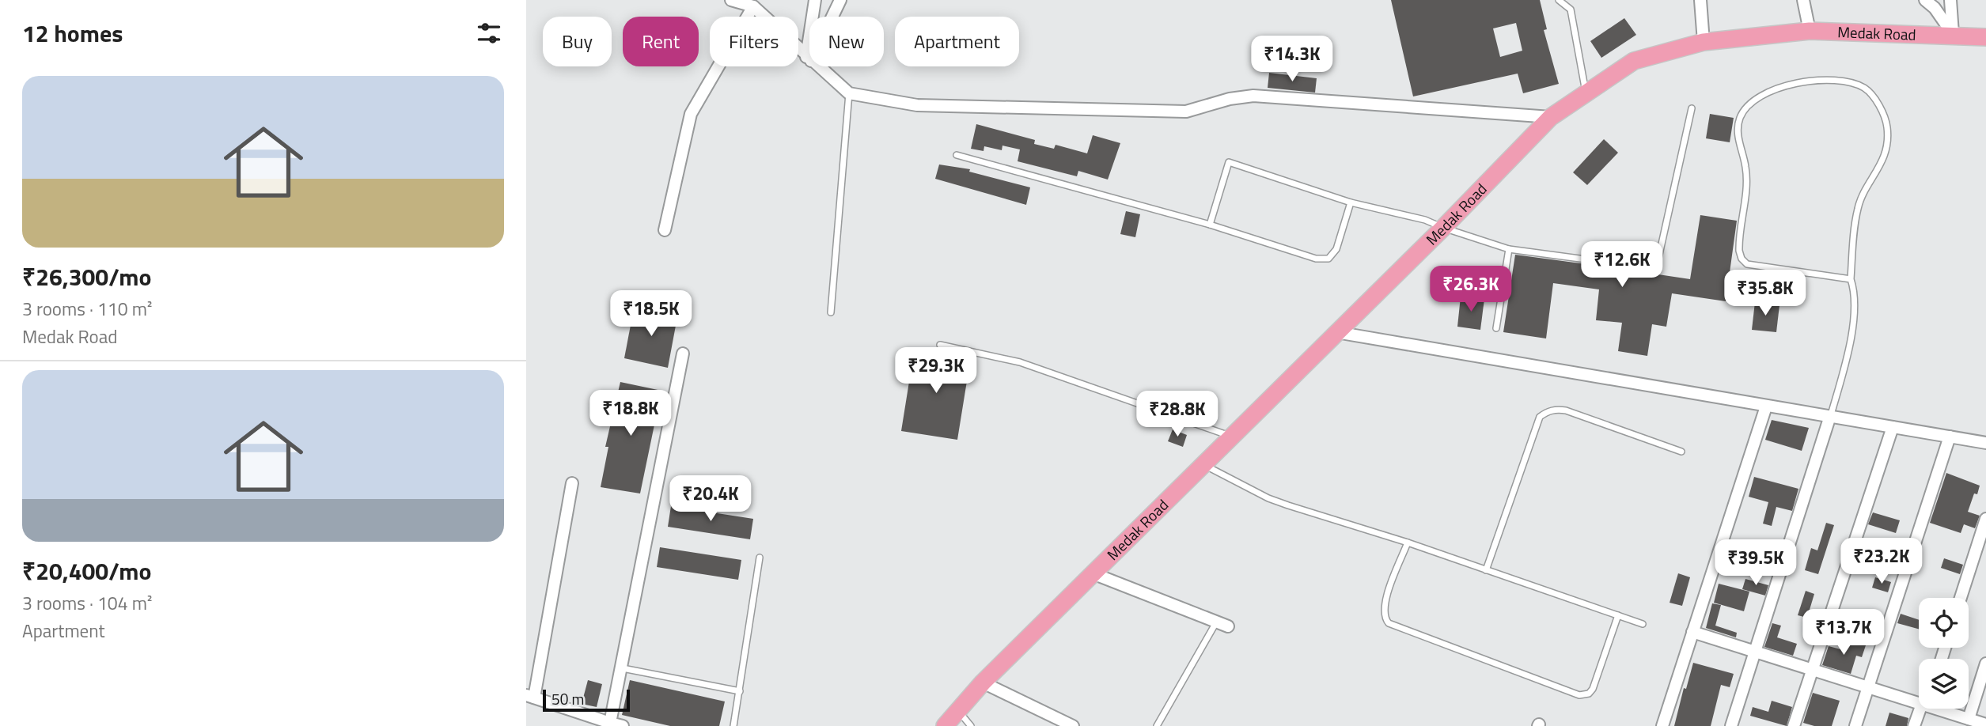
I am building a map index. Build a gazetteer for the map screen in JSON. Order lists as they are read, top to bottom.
{
  "streets": {
    "main road": ["Medak Road"]
  },
  "scale_bar": "50 m",
  "page": {
    "heading": "12 homes",
    "chip": [
      "Buy",
      "Rent",
      "Filters",
      "New",
      "Apartment"
    ],
    "price": [
      "₹14.3K",
      "₹12.6K",
      "₹26.3K",
      "₹35.8K",
      "₹18.5K",
      "₹29.3K",
      "₹18.8K",
      "₹28.8K",
      "₹20.4K",
      "₹23.2K",
      "₹39.5K",
      "₹13.7K"
    ],
    "list": [
      {
        "name": "₹26,300/mo",
        "note": "3 rooms · 110 m² · Medak Road"
      },
      {
        "name": "₹20,400/mo",
        "note": "3 rooms · 104 m² · Apartment"
      }
    ],
    "scale": "50 m"
  }
}
